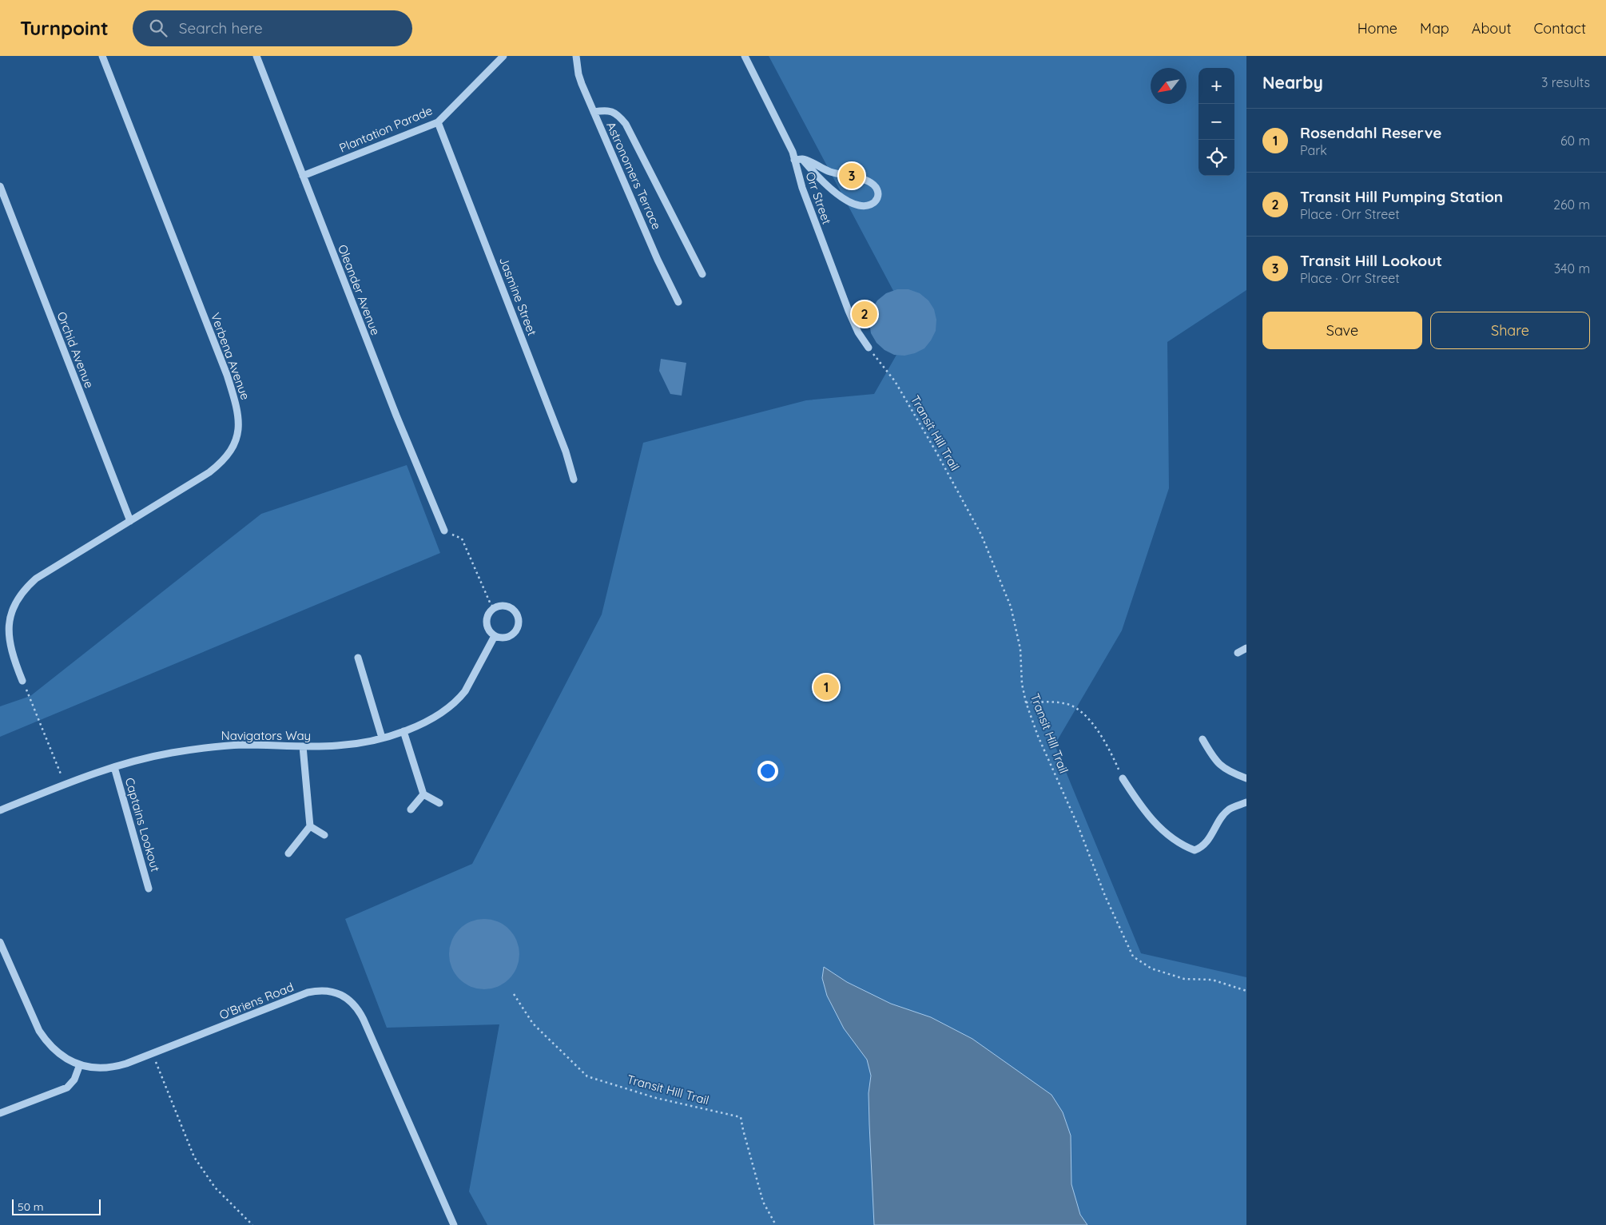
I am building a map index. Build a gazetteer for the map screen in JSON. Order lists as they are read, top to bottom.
{
  "streets": {
    "street": [
      "Plantation Parade",
      "Astronomers Terrace",
      "Orr Street",
      "Oleander Avenue",
      "Jasmine Street",
      "Orchid Avenue",
      "Verbena Avenue",
      "Navigators Way",
      "Captains Lookout",
      "O'Briens Road"
    ],
    "path": ["Transit Hill Trail"]
  },
  "crossings": [
    ["Plantation Parade", "Oleander Avenue"],
    ["Plantation Parade", "Jasmine Street"],
    ["Orr Street", "Transit Hill Trail"],
    ["Orchid Avenue", "Verbena Avenue"],
    ["Navigators Way", "Captains Lookout"]
  ],
  "scale_bar": "50 m",
  "north": "bottom left",
  "page": {
    "header": "Turnpoint",
    "search": "Search here",
    "nav": [
      "Home",
      "Map",
      "About",
      "Contact"
    ],
    "heading": ["Nearby", "3 results"],
    "map_buttons": ["+", "−"],
    "list": [
      {
        "mark": "1",
        "name": "Rosendahl Reserve",
        "note": "Park",
        "value": "60 m"
      },
      {
        "mark": "2",
        "name": "Transit Hill Pumping Station",
        "note": "Place · Orr Street",
        "value": "260 m"
      },
      {
        "mark": "3",
        "name": "Transit Hill Lookout",
        "note": "Place · Orr Street",
        "value": "340 m"
      }
    ],
    "pins": ["3", "2", "1"],
    "buttons": ["Save", "Share"],
    "scale": "50 m"
  }
}
